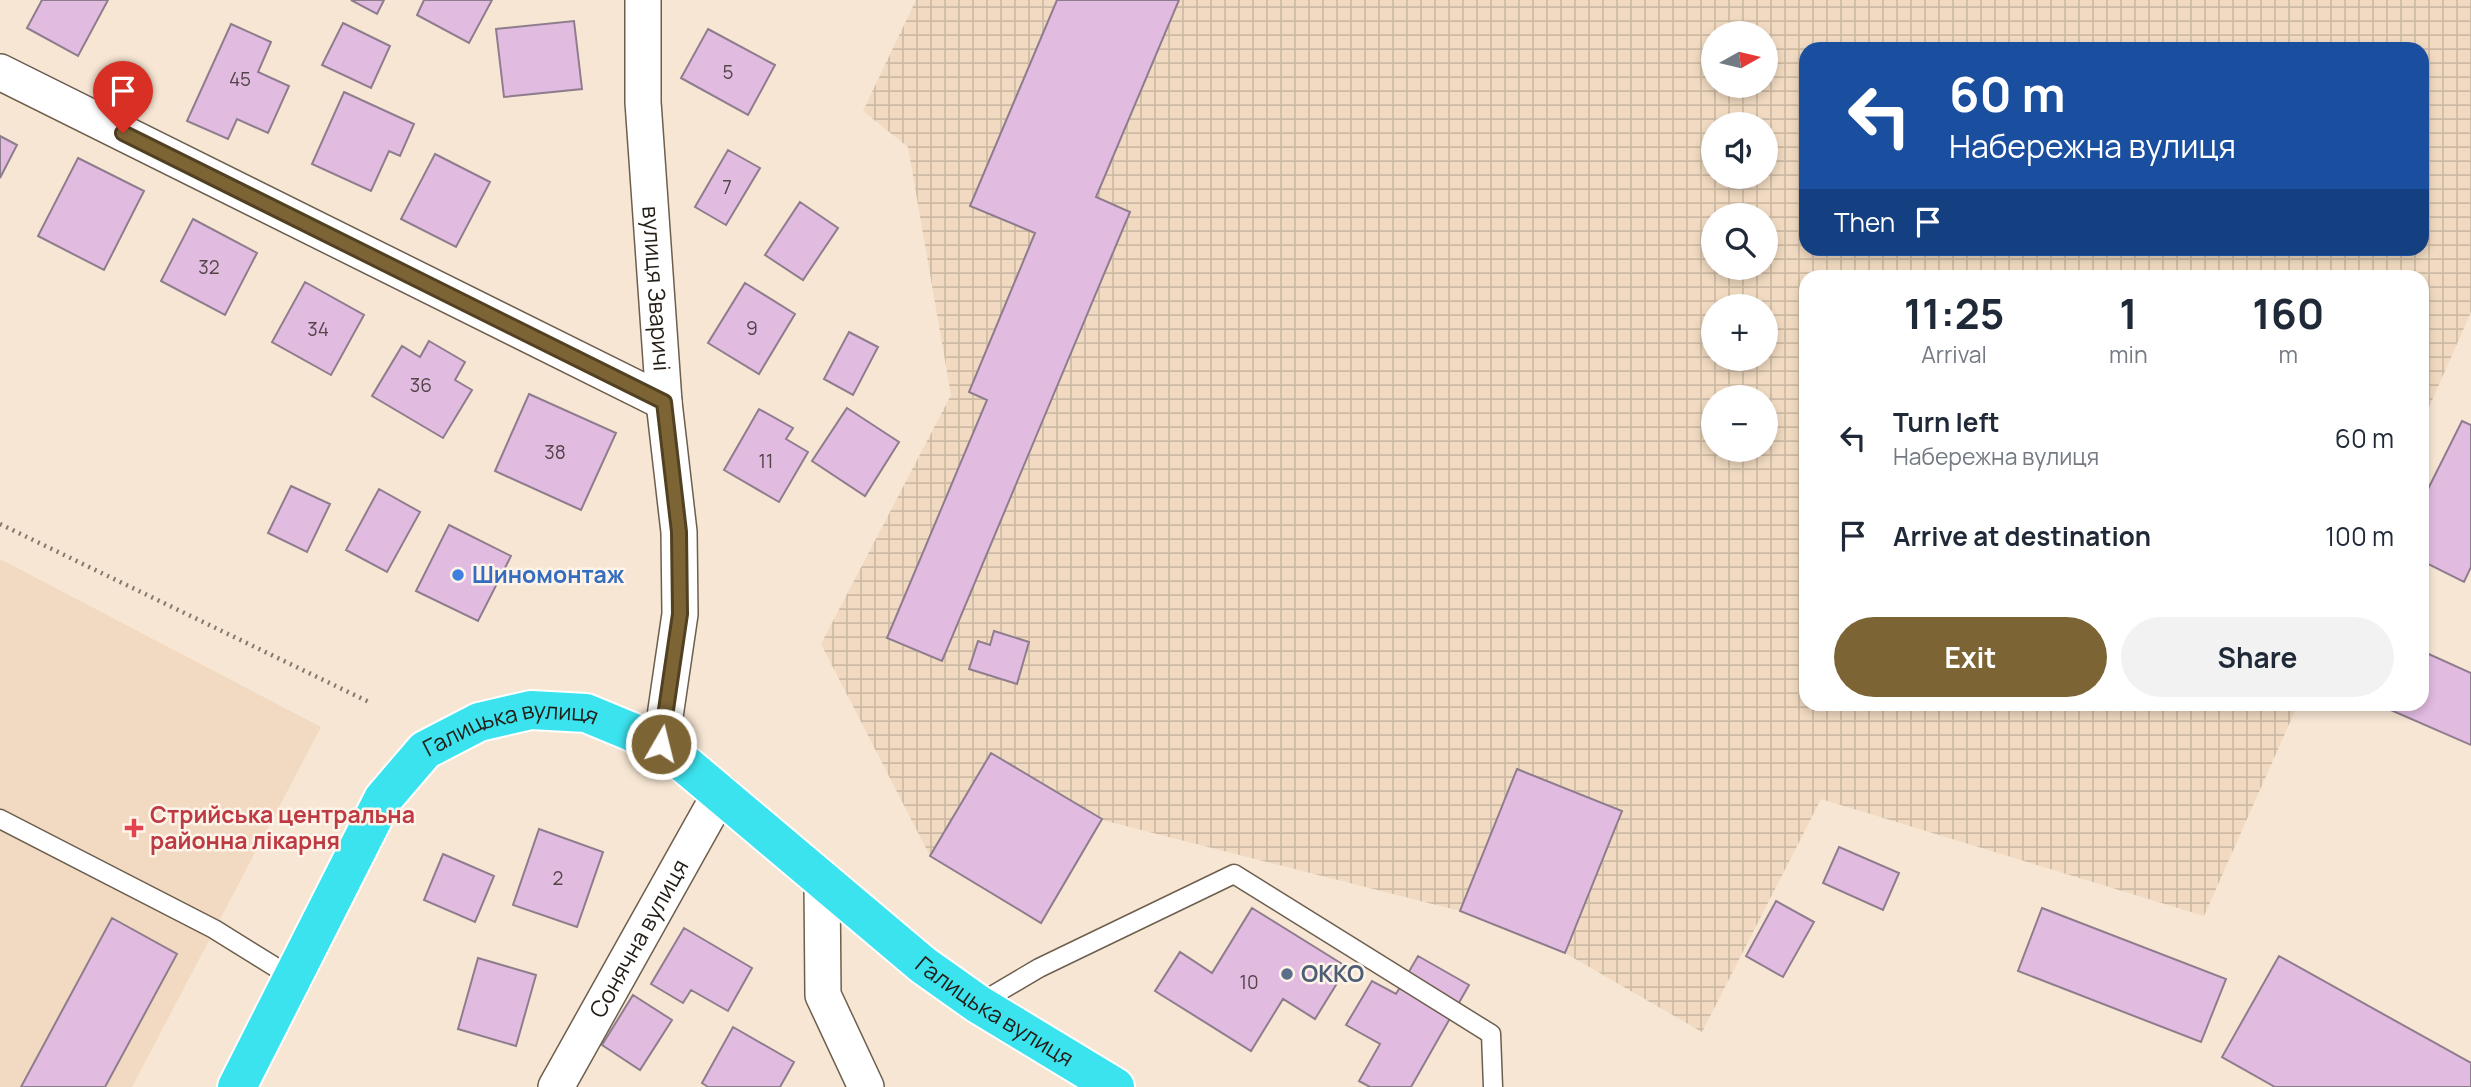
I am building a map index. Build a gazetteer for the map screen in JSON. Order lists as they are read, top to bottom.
{
  "streets": {
    "highway": ["Галицька вулиця"],
    "street": ["вулиця Зваричі", "Сонячна вулиця"]
  },
  "crossings": [
    ["вулиця Зваричі", "Галицька вулиця"],
    ["Галицька вулиця", "Сонячна вулиця"]
  ],
  "places": {
    "other": ["Шиномонтаж", "ОККО"],
    "health": ["Стрийська центральна районна лікарня"]
  },
  "house_numbers": [
    "5",
    "45",
    "7",
    "32",
    "9",
    "34",
    "36",
    "38",
    "11",
    "2",
    "10"
  ],
  "north": "right",
  "page": {
    "map_buttons": ["+", "−"],
    "turn": ["60 m", "Набережна вулиця"],
    "then": "Then",
    "eta": [
      "11:25",
      "Arrival",
      "1",
      "min",
      "160",
      "m"
    ],
    "list": [
      {
        "name": "Turn left",
        "note": "Набережна вулиця",
        "value": "60 m"
      },
      {
        "name": "Arrive at destination",
        "value": "100 m"
      }
    ],
    "buttons": ["Exit", "Share"]
  }
}
